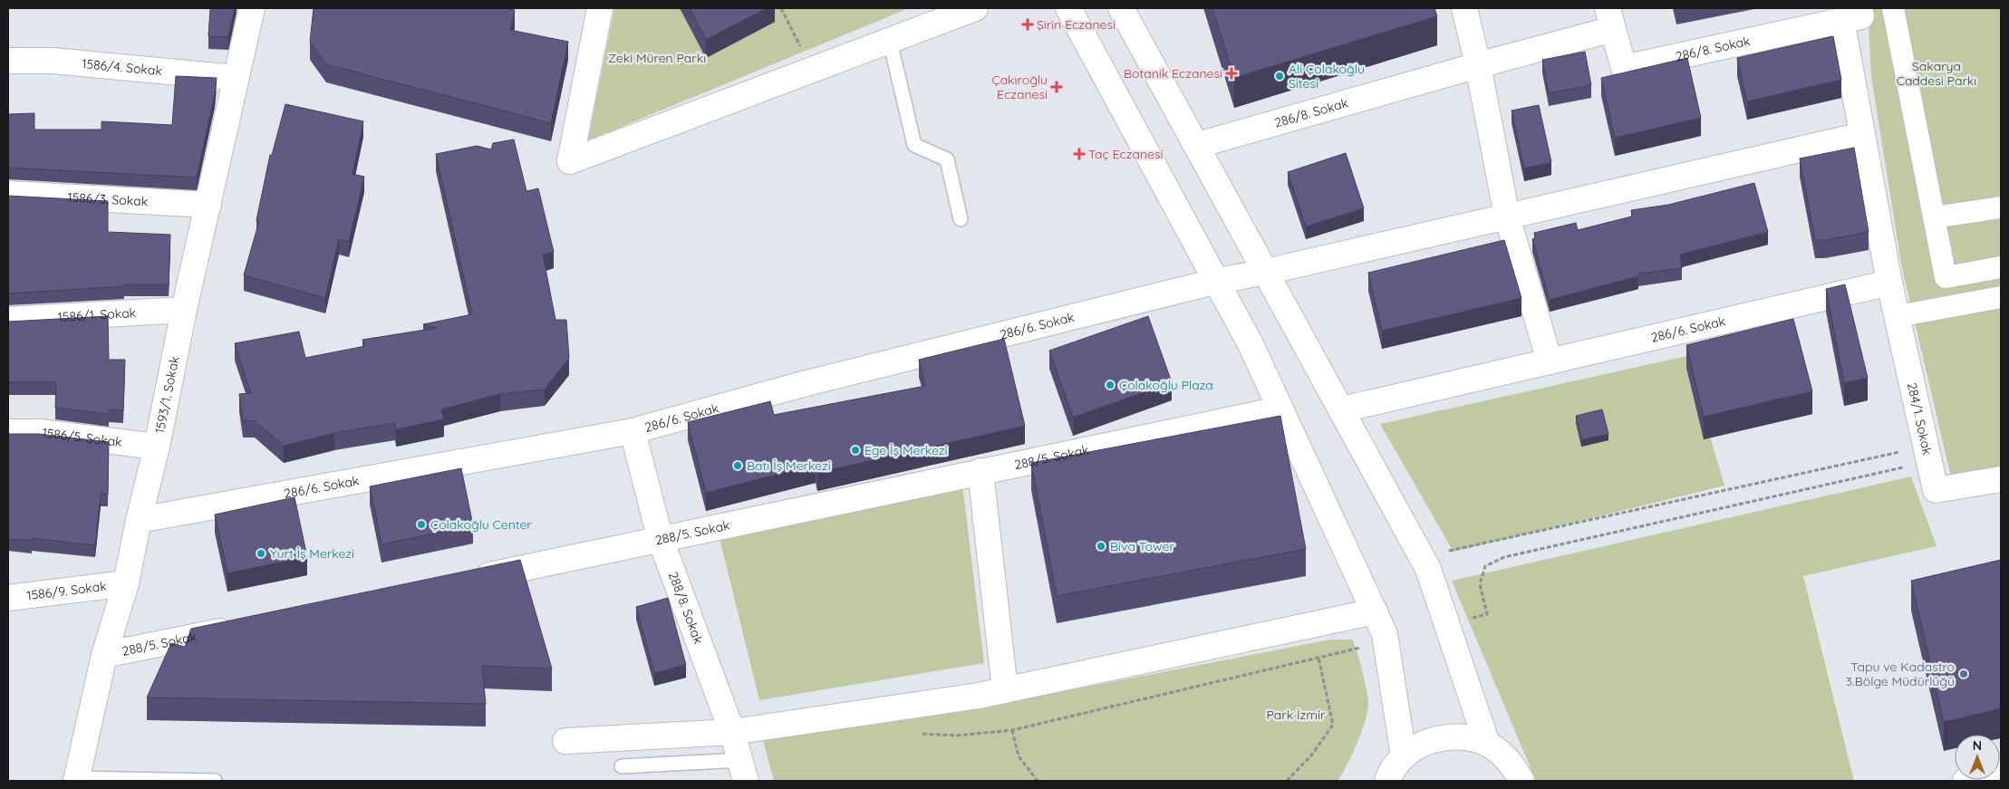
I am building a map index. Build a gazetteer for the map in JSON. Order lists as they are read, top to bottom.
{
  "streets": {
    "street": [
      "286/8. Sokak",
      "1586/4. Sokak",
      "1586/3. Sokak",
      "1586/1. Sokak",
      "286/6. Sokak",
      "1593/1. Sokak",
      "284/1. Sokak",
      "1586/5. Sokak",
      "288/5. Sokak",
      "1586/9. Sokak",
      "288/8. Sokak"
    ]
  },
  "crossings": [
    ["1586/4. Sokak", "1593/1. Sokak"],
    ["1586/3. Sokak", "1593/1. Sokak"],
    ["1586/1. Sokak", "1593/1. Sokak"],
    ["286/6. Sokak", "1593/1. Sokak"],
    ["286/6. Sokak", "284/1. Sokak"],
    ["286/6. Sokak", "288/8. Sokak"],
    ["1593/1. Sokak", "1586/5. Sokak"],
    ["1593/1. Sokak", "288/5. Sokak"],
    ["1593/1. Sokak", "1586/9. Sokak"],
    ["288/5. Sokak", "288/8. Sokak"]
  ],
  "parks": ["Zeki Müren Parkı", "Sakarya Caddesi Parkı", "Park İzmir"],
  "places": {
    "health": [
      "Şirin Eczanesi",
      "Botanik Eczanesi",
      "Çakıroğlu Eczanesi",
      "Taç Eczanesi"
    ],
    "other": [
      "Ali Çolakoğlu Sitesi",
      "Çolakoğlu Plaza",
      "Ege İş Merkezi",
      "Batı İş Merkezi",
      "Çolakoğlu Center",
      "Biva Tower",
      "Yurt İş Merkezi",
      "Tapu ve Kadastro 3.Bölge Müdürlüğü"
    ]
  },
  "north": "top"
}
